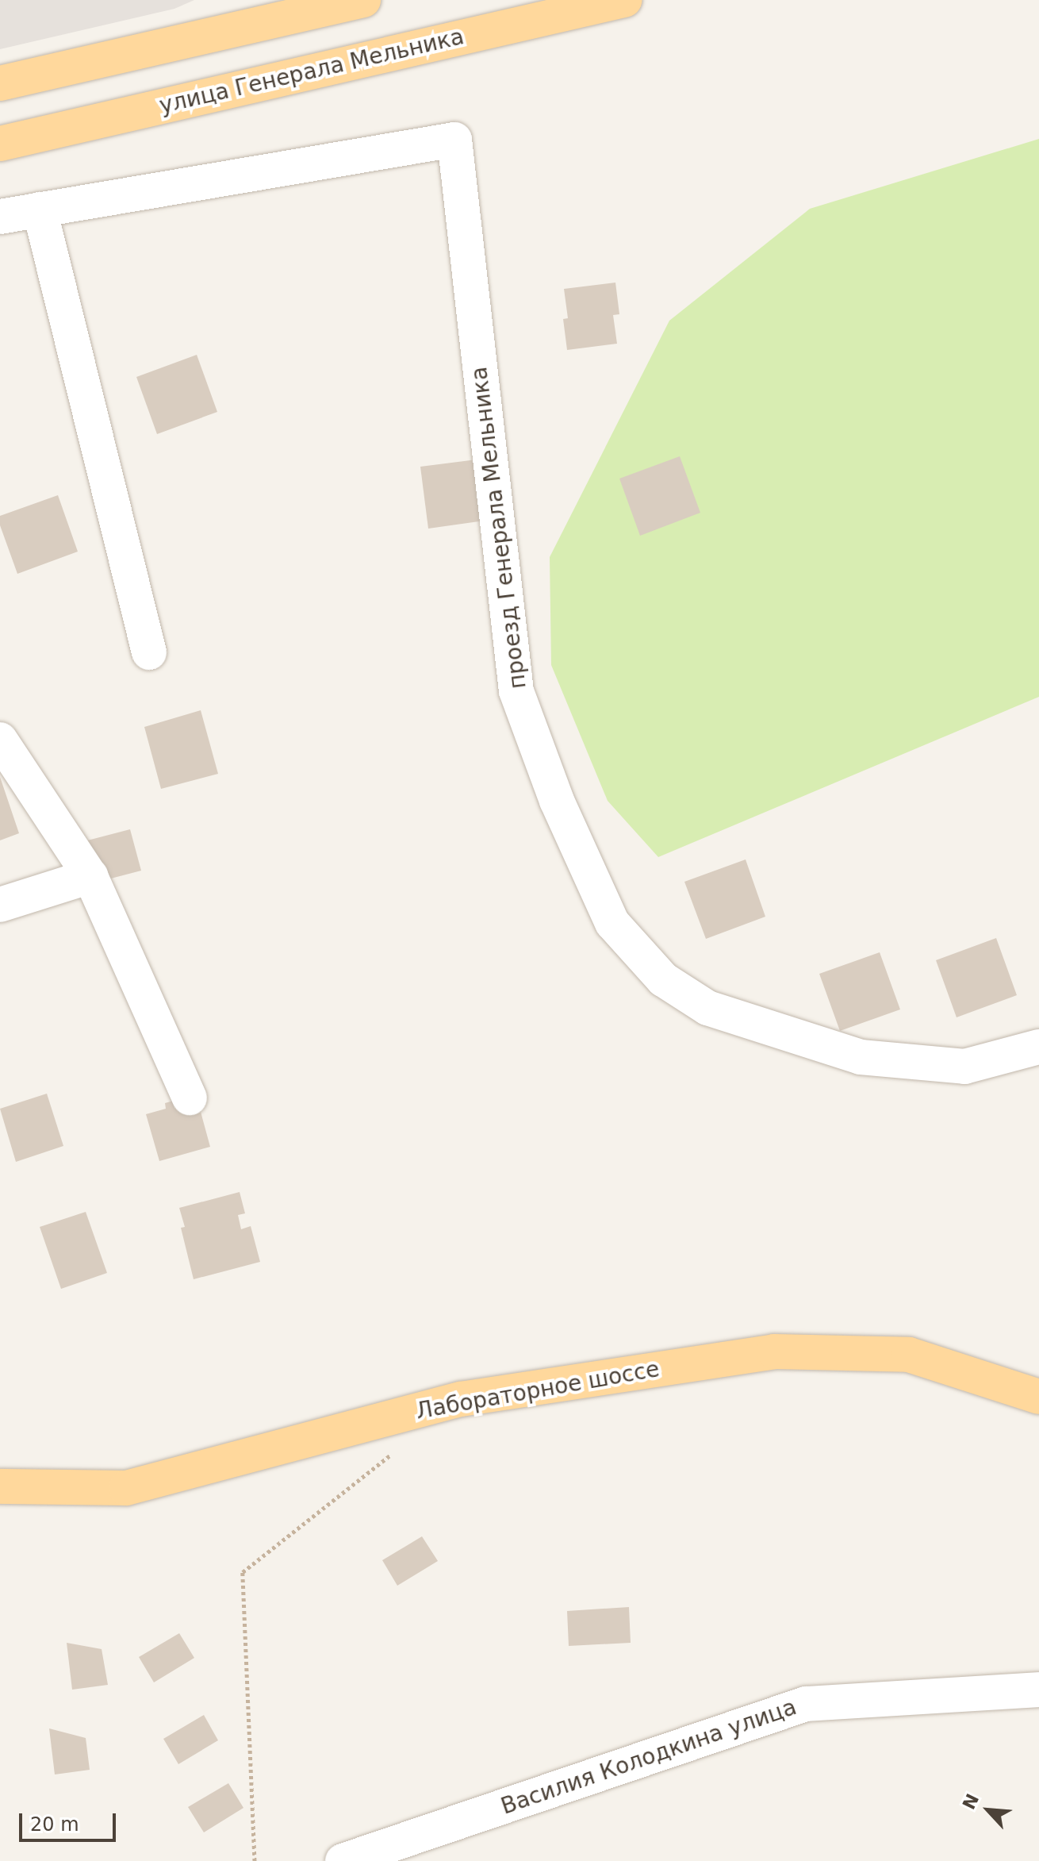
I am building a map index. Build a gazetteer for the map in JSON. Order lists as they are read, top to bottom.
{
  "streets": {
    "main road": ["улица Генерала Мельника", "Лабораторное шоссе"],
    "street": ["проезд Генерала Мельника", "Василия Колодкина улица"]
  },
  "scale_bar": "20 m",
  "north": "top left"
}
